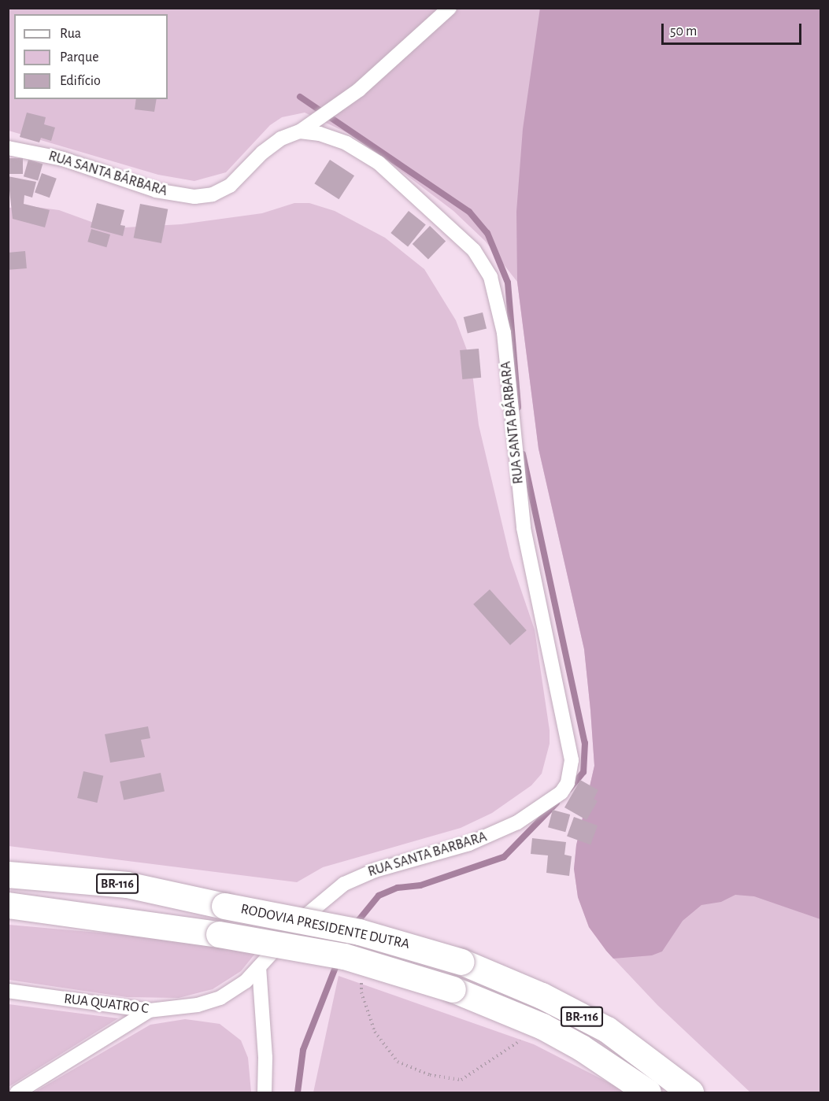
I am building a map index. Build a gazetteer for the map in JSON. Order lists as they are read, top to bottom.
{
  "streets": {
    "highway": ["BR-116", "RODOVIA PRESIDENTE DUTRA"],
    "street": ["RUA SANTA BÁRBARA", "RUA SANTA BARBARA", "RUA QUATRO C"]
  },
  "crossings": [
    ["RUA SANTA BÁRBARA", "RUA SANTA BARBARA"],
    ["RUA SANTA BARBARA", "RUA QUATRO C"]
  ],
  "legend": ["Rua", "Parque", "Edifício"],
  "scale_bar": "50 m"
}
